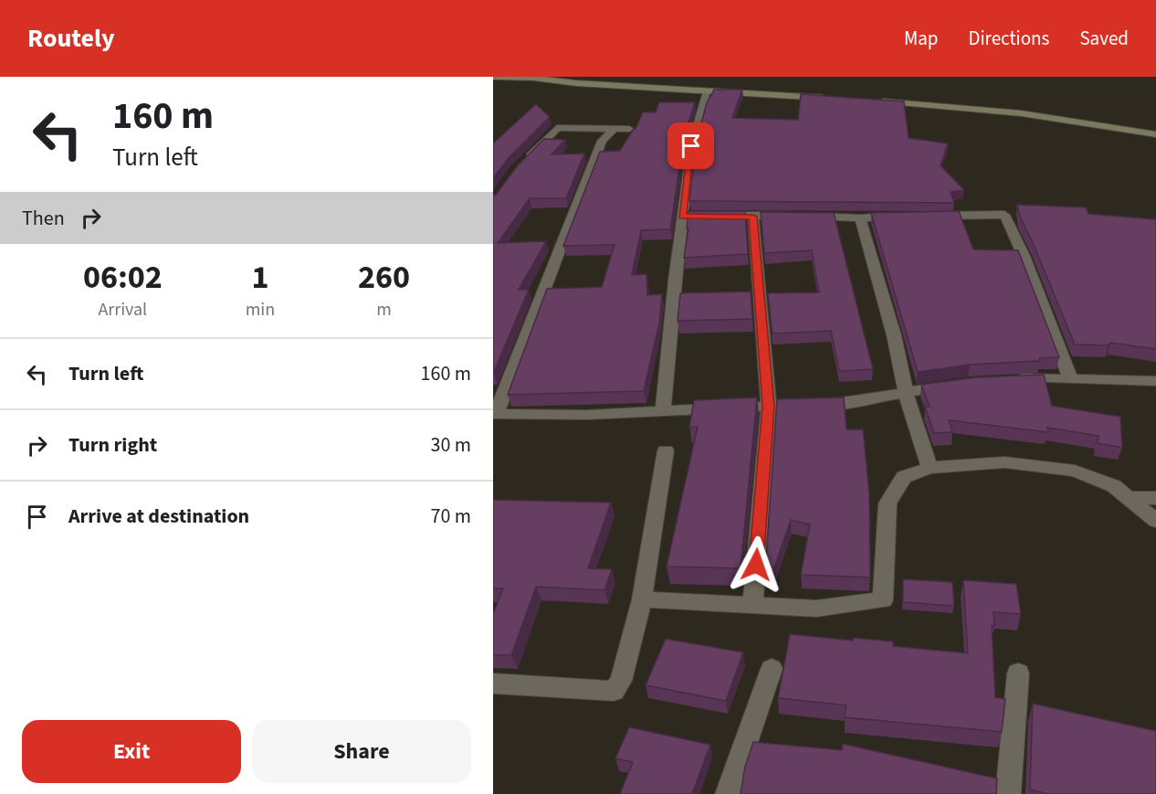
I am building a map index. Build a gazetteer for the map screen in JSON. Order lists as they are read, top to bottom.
{
  "page": {
    "header": "Routely",
    "nav": ["Map", "Directions", "Saved"],
    "turn": ["160 m", "Turn left"],
    "then": "Then",
    "eta": [
      "06:02",
      "Arrival",
      "1",
      "min",
      "260",
      "m"
    ],
    "list": [
      {
        "name": "Turn left",
        "value": "160 m"
      },
      {
        "name": "Turn right",
        "value": "30 m"
      },
      {
        "name": "Arrive at destination",
        "value": "70 m"
      }
    ],
    "buttons": ["Exit", "Share"]
  }
}
